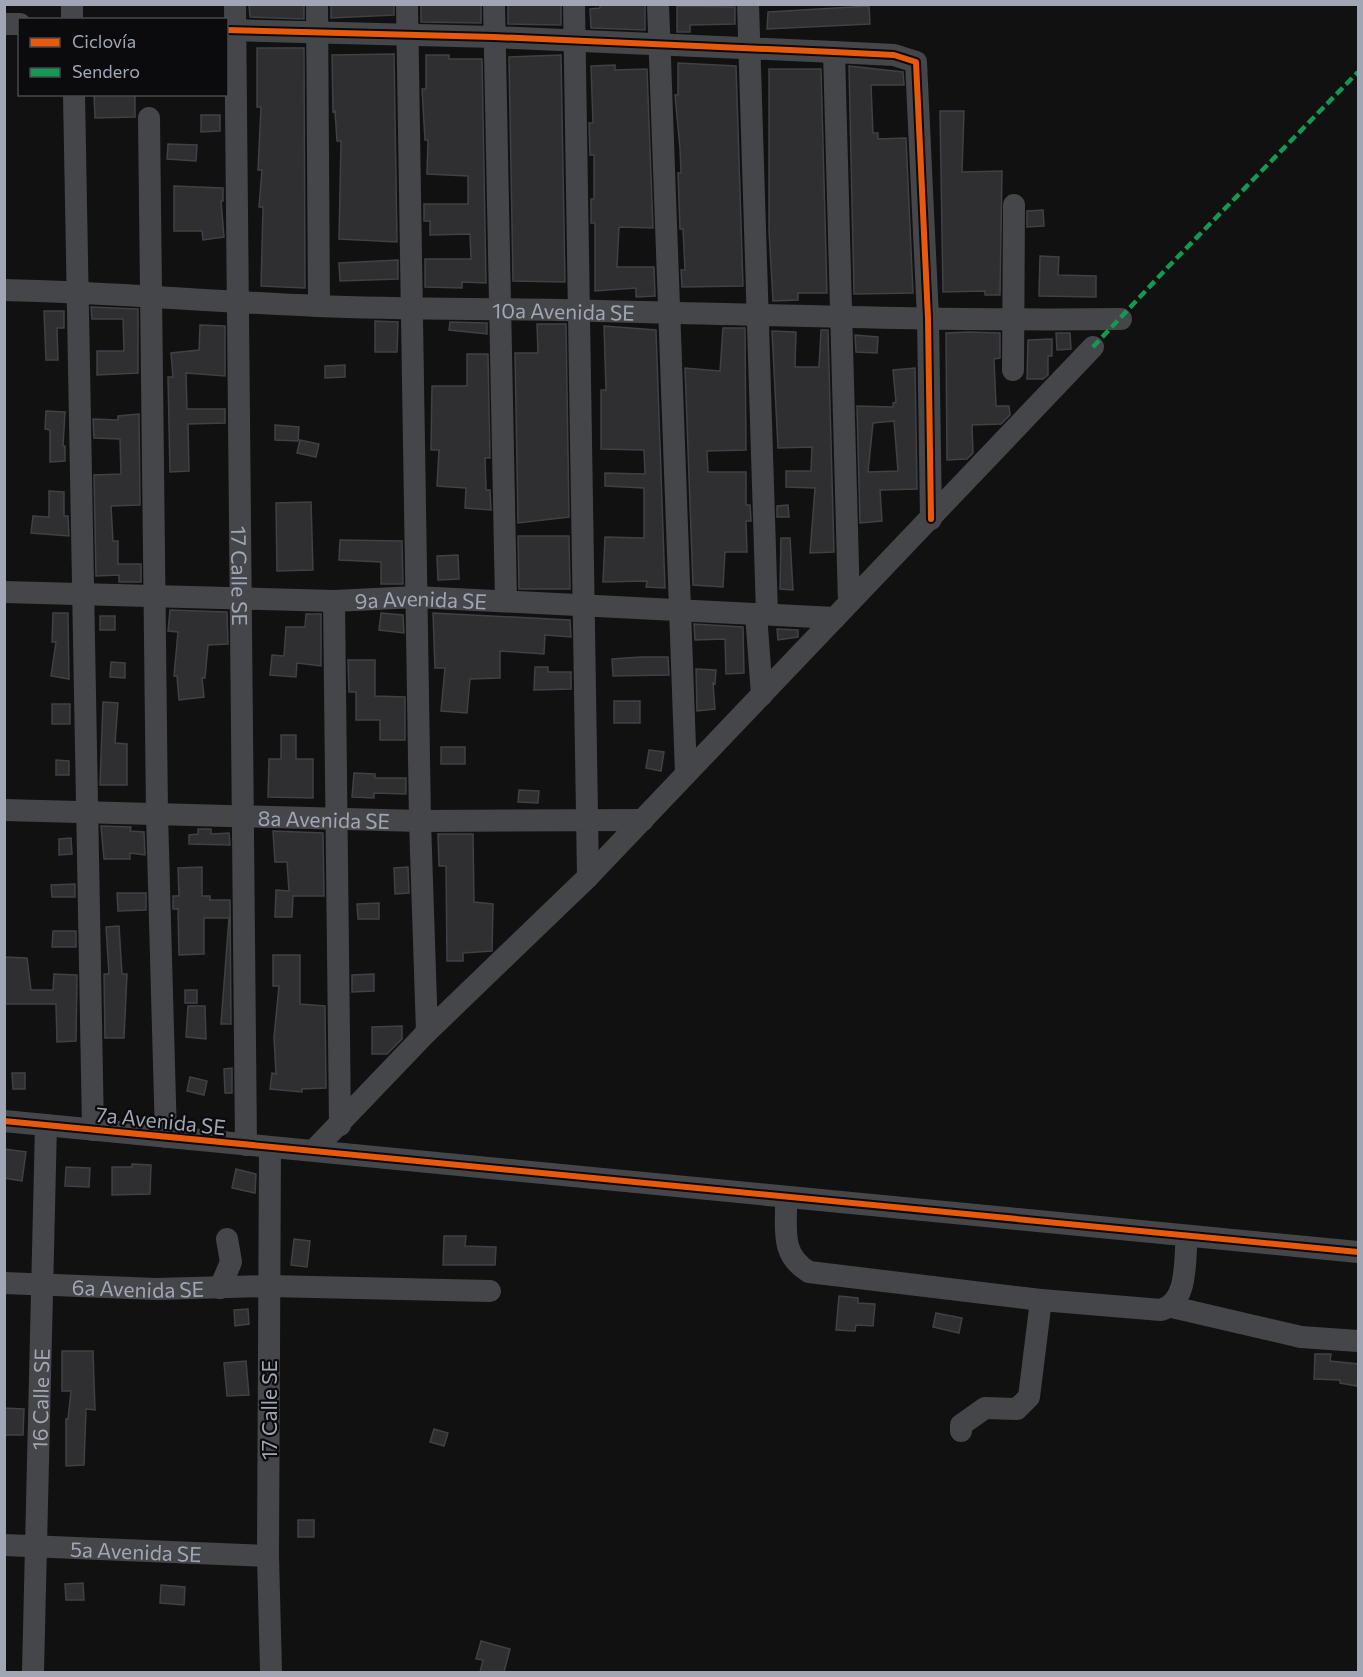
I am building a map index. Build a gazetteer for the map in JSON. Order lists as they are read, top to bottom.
{
  "streets": {
    "street": [
      "10a Avenida SE",
      "17 Calle SE",
      "9a Avenida SE",
      "8a Avenida SE",
      "7a Avenida SE",
      "6a Avenida SE",
      "16 Calle SE",
      "5a Avenida SE"
    ]
  },
  "crossings": [
    ["10a Avenida SE", "17 Calle SE"],
    ["17 Calle SE", "9a Avenida SE"],
    ["17 Calle SE", "8a Avenida SE"],
    ["17 Calle SE", "7a Avenida SE"],
    ["17 Calle SE", "6a Avenida SE"],
    ["17 Calle SE", "5a Avenida SE"],
    ["7a Avenida SE", "16 Calle SE"],
    ["6a Avenida SE", "16 Calle SE"],
    ["16 Calle SE", "5a Avenida SE"]
  ],
  "legend": ["Ciclovía", "Sendero"]
}
